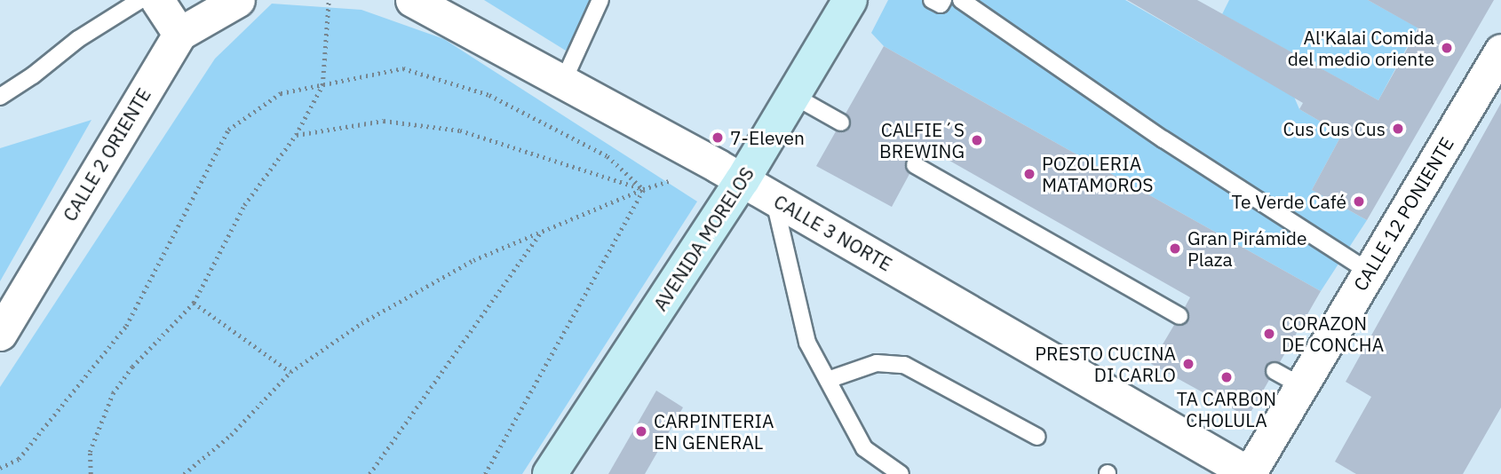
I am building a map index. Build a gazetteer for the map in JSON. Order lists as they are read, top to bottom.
{
  "streets": {
    "main road": ["AVENIDA MORELOS"],
    "street": ["CALLE 2 ORIENTE", "CALLE 12 PONIENTE", "CALLE 3 NORTE"]
  },
  "crossings": [
    ["CALLE 12 PONIENTE", "CALLE 3 NORTE"],
    ["CALLE 3 NORTE", "AVENIDA MORELOS"]
  ],
  "places": [
    "Al'Kalai Comida del medio oriente",
    "Cus Cus Cus",
    "7-Eleven",
    "CALFIE´S BREWING",
    "POZOLERIA MATAMOROS",
    "Te Verde Café",
    "Gran Pirámide Plaza",
    "CORAZON DE CONCHA",
    "PRESTO CUCINA DI CARLO",
    "TA CARBON CHOLULA",
    "CARPINTERIA EN GENERAL"
  ]
}
